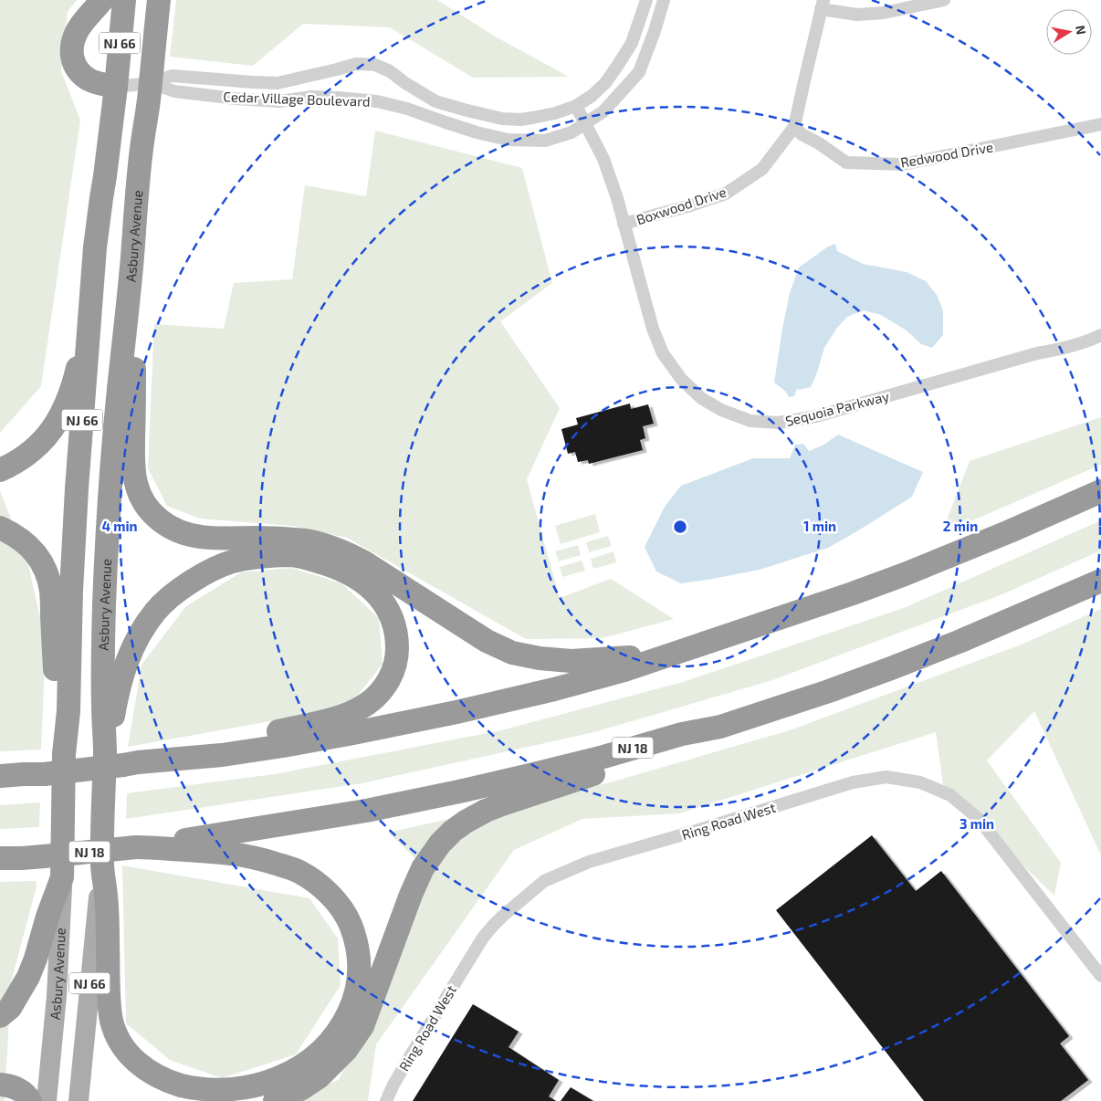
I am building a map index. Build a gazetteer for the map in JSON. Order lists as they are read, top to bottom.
{
  "streets": {
    "highway": ["NJ 66", "Asbury Avenue", "NJ 18"],
    "street": [
      "Cedar Village Boulevard",
      "Redwood Drive",
      "Boxwood Drive",
      "Sequoia Parkway",
      "Ring Road West"
    ]
  },
  "crossings": [
    ["Cedar Village Boulevard", "Asbury Avenue"],
    ["Cedar Village Boulevard", "Sequoia Parkway"],
    ["Redwood Drive", "Boxwood Drive"],
    ["Boxwood Drive", "Sequoia Parkway"]
  ],
  "north": "right",
  "rings": [
    "1 min",
    "2 min",
    "4 min",
    "3 min"
  ]
}
